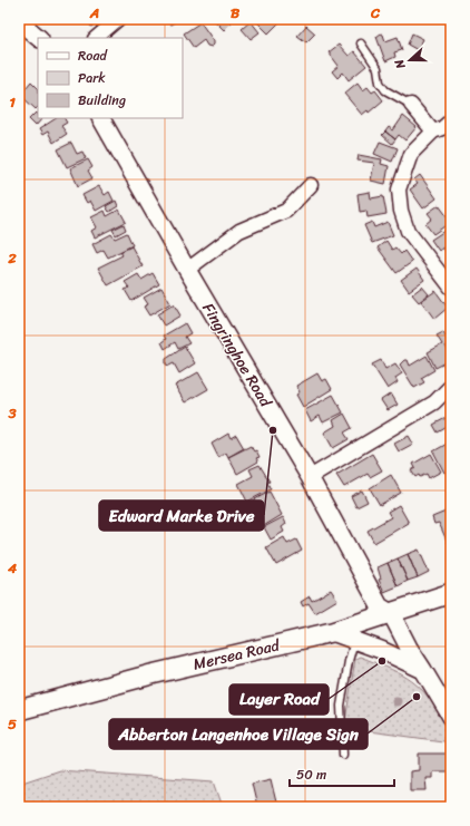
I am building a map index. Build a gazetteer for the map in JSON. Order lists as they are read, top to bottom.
{
  "streets": {
    "main road": ["Mersea Road"],
    "street": ["Fingringhoe Road"]
  },
  "crossings": [
    ["Fingringhoe Road", "Mersea Road"]
  ],
  "places": ["Edward Marke Drive", "Layer Road", "Abberton Langenhoe Village Sign"],
  "legend": ["Road", "Park", "Building"],
  "scale_bar": "50 m",
  "north": "left",
  "grid": {
    "columns": ["A", "B", "C"],
    "rows": [
      "1",
      "2",
      "3",
      "4",
      "5"
    ]
  }
}
